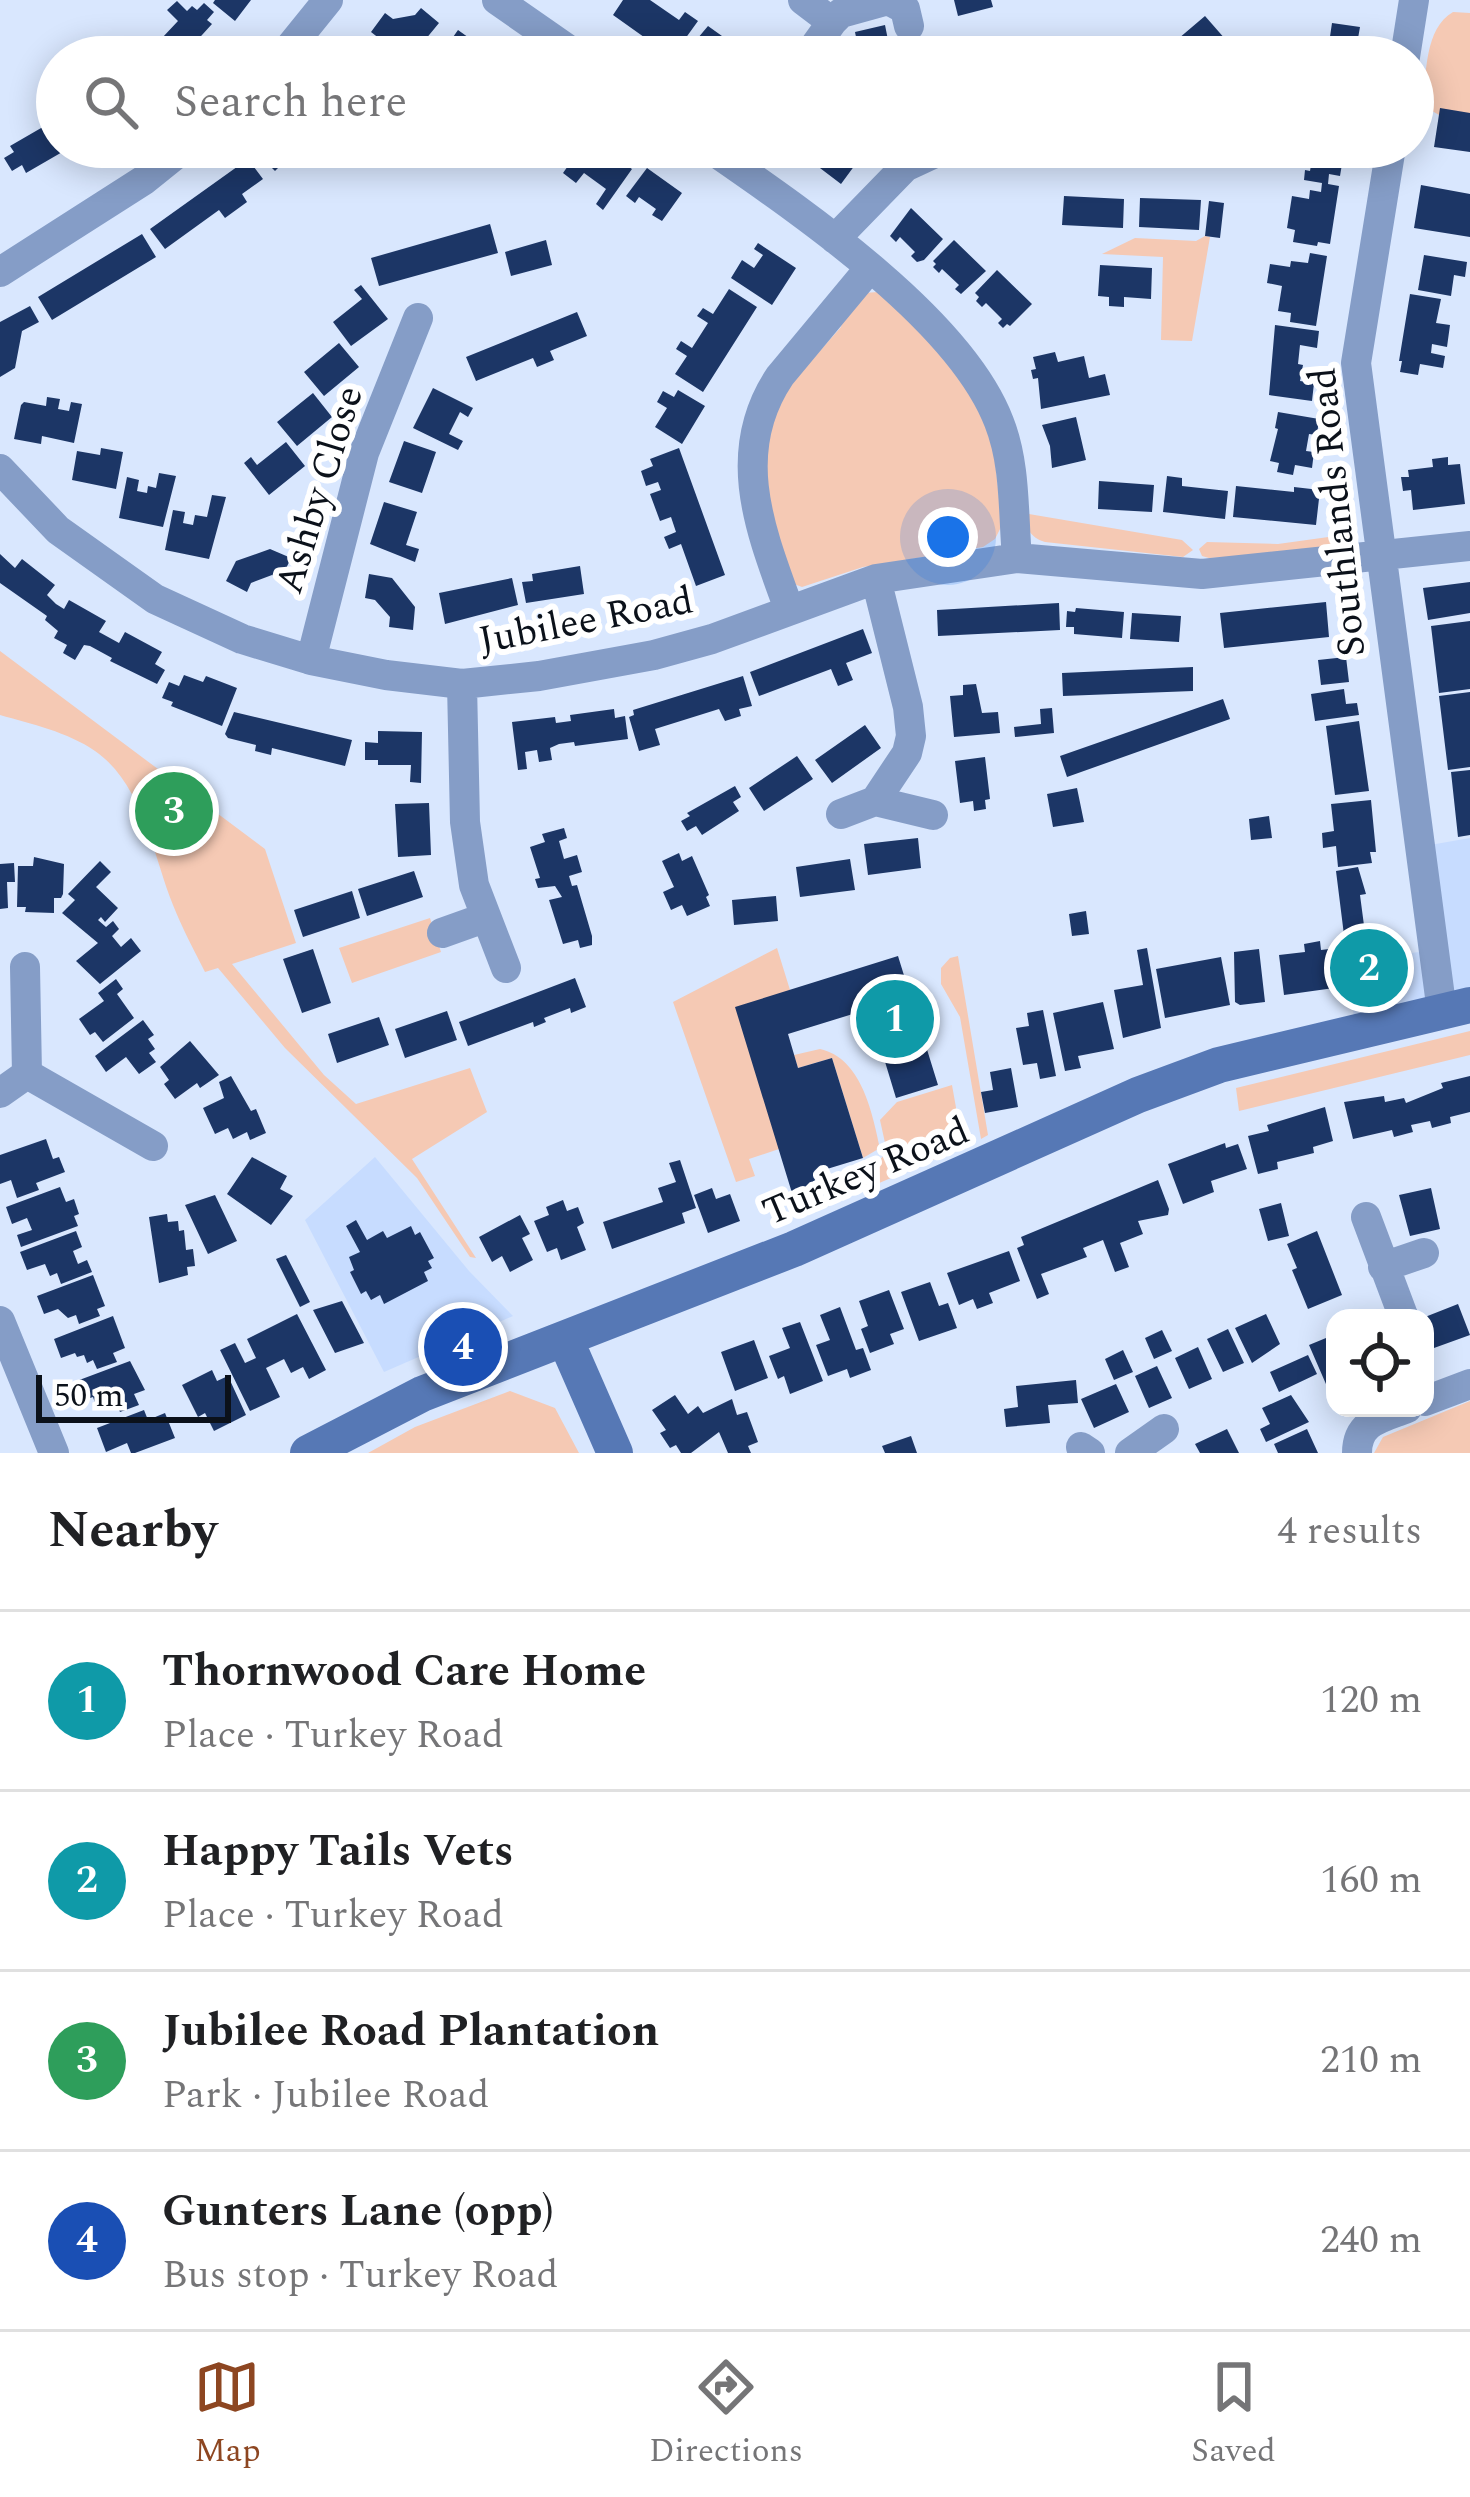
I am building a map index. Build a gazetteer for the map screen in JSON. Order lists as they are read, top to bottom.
{
  "streets": {
    "street": [
      "Ashby Close",
      "Southlands Road",
      "Jubilee Road",
      "Turkey Road"
    ]
  },
  "crossings": [
    ["Ashby Close", "Jubilee Road"],
    ["Southlands Road", "Jubilee Road"],
    ["Southlands Road", "Turkey Road"]
  ],
  "scale_bar": "50 m",
  "page": {
    "search": "Search here",
    "pins": [
      "3",
      "2",
      "1",
      "4"
    ],
    "scale": "50 m",
    "heading": ["Nearby", "4 results"],
    "list": [
      {
        "mark": "1",
        "name": "Thornwood Care Home",
        "note": "Place · Turkey Road",
        "value": "120 m"
      },
      {
        "mark": "2",
        "name": "Happy Tails Vets",
        "note": "Place · Turkey Road",
        "value": "160 m"
      },
      {
        "mark": "3",
        "name": "Jubilee Road Plantation",
        "note": "Park · Jubilee Road",
        "value": "210 m"
      },
      {
        "mark": "4",
        "name": "Gunters Lane (opp)",
        "note": "Bus stop · Turkey Road",
        "value": "240 m"
      }
    ],
    "nav": ["Map", "Directions", "Saved"]
  }
}
